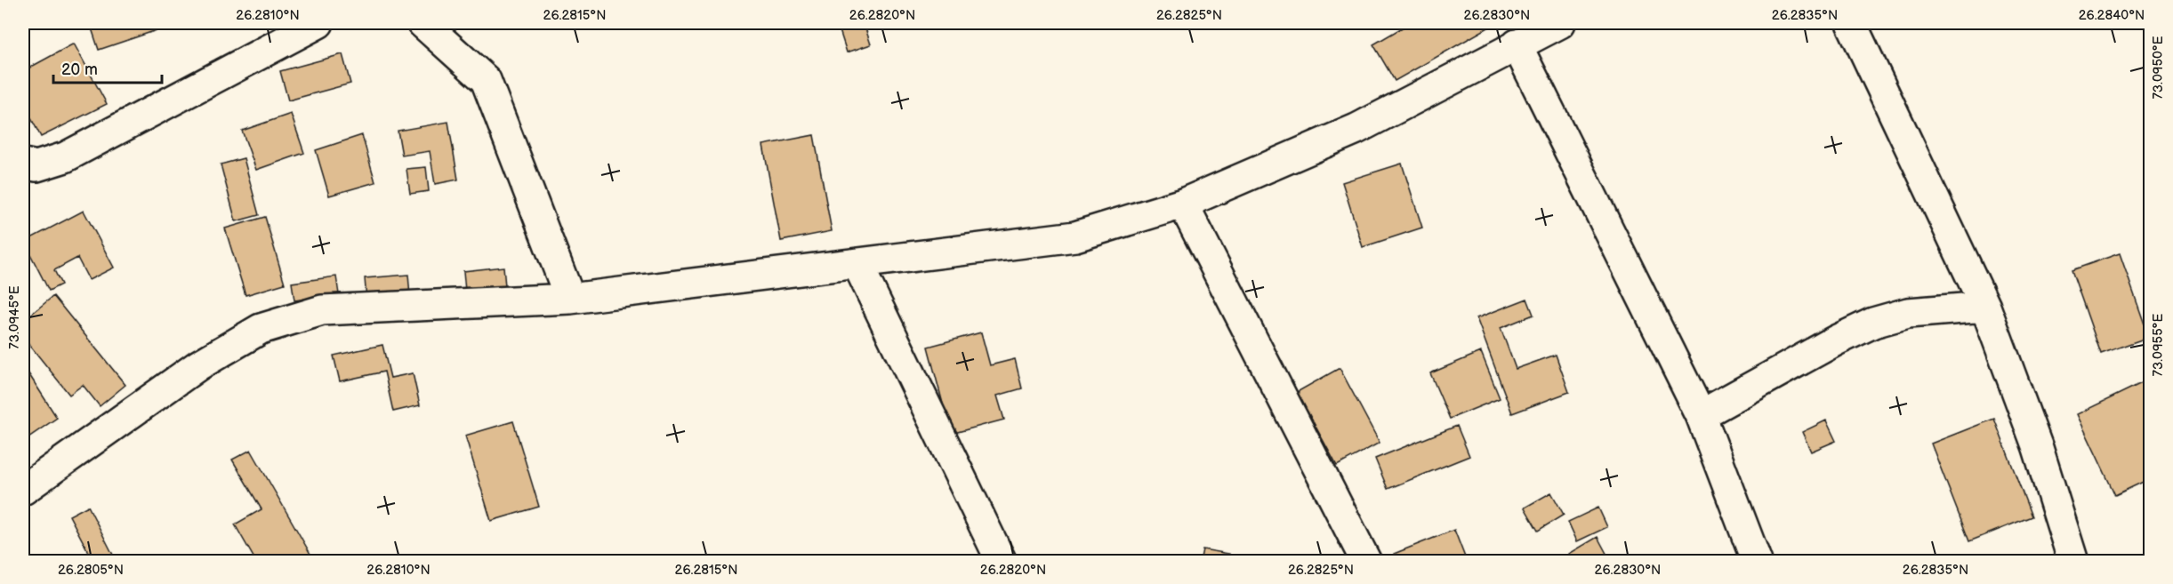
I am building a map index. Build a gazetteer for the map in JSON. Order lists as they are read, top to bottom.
{
  "scale_bar": "20 m",
  "coordinates": [
    "26.2810°N",
    "26.2815°N",
    "26.2820°N",
    "26.2825°N",
    "26.2830°N",
    "26.2835°N",
    "26.2840°N",
    "73.0950°E",
    "73.0945°E",
    "73.0955°E",
    "26.2805°N"
  ]
}
